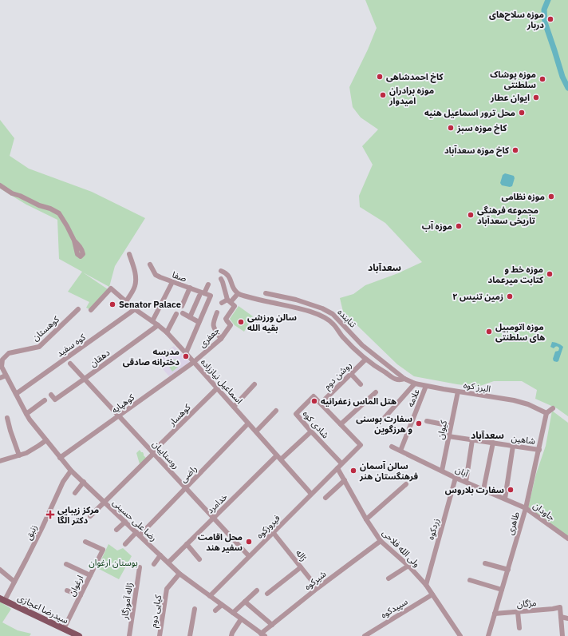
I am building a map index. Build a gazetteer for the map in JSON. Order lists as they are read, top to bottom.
{
  "streets": {
    "main road": ["سیدرضا اعجازی"],
    "street": [
      "صفا",
      "تنابنده",
      "کوهستان",
      "جعفری",
      "کوه سفید",
      "دهقان",
      "روشن دوم",
      "اسماعیل نیاززاده",
      "البرز کوه",
      "علامه",
      "کوهپایه",
      "کوهسار",
      "شادی کوه",
      "کیوان",
      "شاهین",
      "روستاییان",
      "آبان",
      "راضی",
      "خدامرد",
      "جاودان",
      "رضا علی حسینی",
      "طاهری",
      "فیروزکوه",
      "زردکوه",
      "زنبق",
      "ولی‌ الله فلاحی",
      "ژاله",
      "شیرکوه",
      "ارغوان",
      "ژاله آموزگار",
      "مژگان",
      "سپیدکوه",
      "کیایی دوم"
    ]
  },
  "crossings": [
    ["تنابنده", "البرز کوه"],
    ["کوهستان", "کوه سفید"],
    ["کوهستان", "رضا علی حسینی"],
    ["جعفری", "اسماعیل نیاززاده"],
    ["جعفری", "کوهپایه"],
    ["کوه سفید", "اسماعیل نیاززاده"],
    ["کوه سفید", "رضا علی حسینی"],
    ["دهقان", "اسماعیل نیاززاده"],
    ["دهقان", "روستاییان"],
    ["روشن دوم", "شادی کوه"],
    ["اسماعیل نیاززاده", "کوهپایه"],
    ["اسماعیل نیاززاده", "کوهسار"],
    ["اسماعیل نیاززاده", "راضی"],
    ["اسماعیل نیاززاده", "خدامرد"],
    ["اسماعیل نیاززاده", "فیروزکوه"],
    ["البرز کوه", "علامه"],
    ["البرز کوه", "کیوان"],
    ["البرز کوه", "طاهری"],
    ["علامه", "آبان"],
    ["کوهپایه", "روستاییان"],
    ["کوهپایه", "رضا علی حسینی"],
    ["کوهسار", "روستاییان"],
    ["کوهسار", "رضا علی حسینی"],
    ["شادی کوه", "فیروزکوه"],
    ["کیوان", "شاهین"],
    ["کیوان", "آبان"],
    ["شاهین", "طاهری"],
    ["روستاییان", "راضی"],
    ["روستاییان", "خدامرد"],
    ["روستاییان", "فیروزکوه"],
    ["آبان", "جاودان"],
    ["آبان", "طاهری"],
    ["آبان", "زردکوه"],
    ["راضی", "رضا علی حسینی"],
    ["خدامرد", "رضا علی حسینی"],
    ["جاودان", "طاهری"],
    ["رضا علی حسینی", "فیروزکوه"],
    ["رضا علی حسینی", "زنبق"],
    ["رضا علی حسینی", "شیرکوه"],
    ["رضا علی حسینی", "کیایی دوم"],
    ["طاهری", "مژگان"],
    ["فیروزکوه", "ولی‌ الله فلاحی"],
    ["فیروزکوه", "ژاله"],
    ["زردکوه", "ولی‌ الله فلاحی"],
    ["زنبق", "سیدرضا اعجازی"],
    ["ولی‌ الله فلاحی", "شیرکوه"],
    ["ولی‌ الله فلاحی", "سپیدکوه"],
    ["ژاله", "شیرکوه"],
    ["ارغوان", "سیدرضا اعجازی"]
  ],
  "districts": ["سعدآباد", "سعدآباد"],
  "parks": ["بوستان ارغوان"],
  "places": {
    "other": [
      "موزه سلاح‌های دربار",
      "کاخ احمدشاهی",
      "موزه پوشاک سلطنتی",
      "موزه برادران امیدوار",
      "ایوان عطار",
      "محل ترور اسماعیل هنیه",
      "کاخ موزه سبز",
      "کاخ موزه سعدآباد",
      "موزه نظامی",
      "مجموعه فرهنگی تاریخی سعدآباد",
      "موزه آب",
      "موزه خط و کتابت میرعماد",
      "زمین تنیس ۲",
      "Senator Palace",
      "سالن ورزشی بقیه الله",
      "موزه اتومبیل های سلطنتی",
      "مدرسه دخترانه صادقی",
      "هتل الماس زعفرانیه",
      "سفارت بوسنی و هرزگوین",
      "سالن آسمان فرهنگستان هنر",
      "سفارت بلاروس",
      "محل اقامت سفیر هند"
    ],
    "health": ["مرکز زیبایی دکتر الگا"]
  }
}
